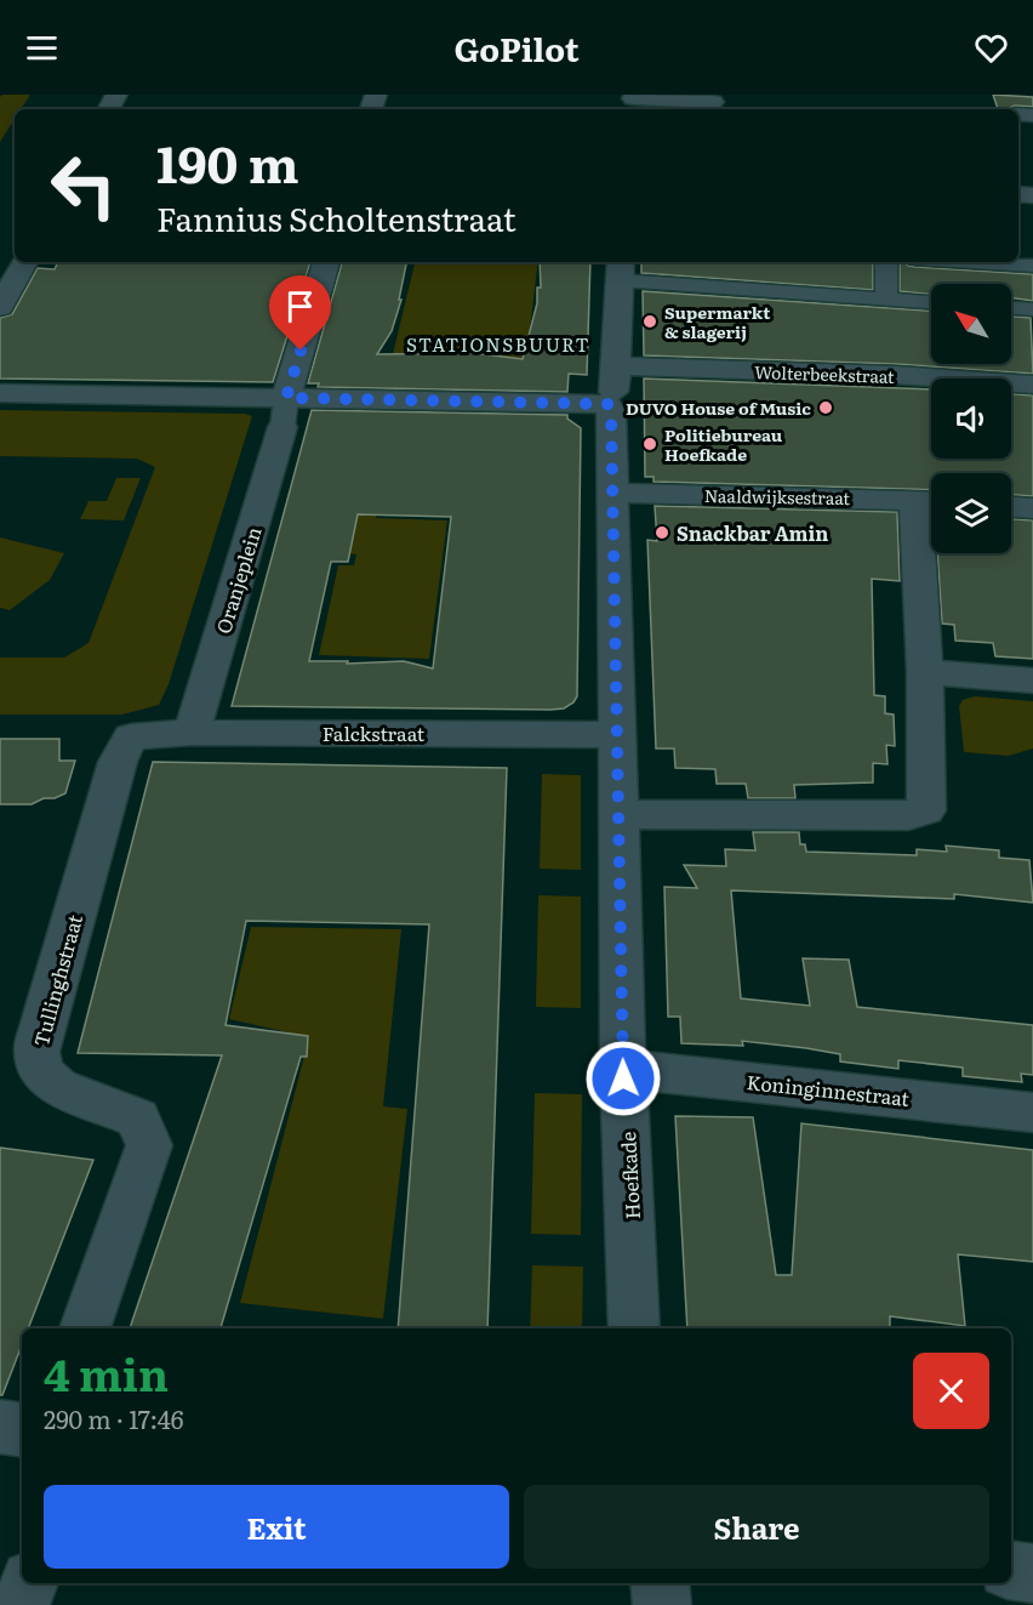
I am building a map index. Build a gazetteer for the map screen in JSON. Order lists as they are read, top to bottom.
{
  "streets": {
    "street": [
      "Wolterbeekstraat",
      "Naaldwijksestraat",
      "Oranjeplein",
      "Falckstraat",
      "Tullinghstraat",
      "Koninginnestraat",
      "Hoefkade"
    ]
  },
  "crossings": [
    ["Wolterbeekstraat", "Hoefkade"],
    ["Naaldwijksestraat", "Hoefkade"],
    ["Oranjeplein", "Falckstraat"],
    ["Falckstraat", "Tullinghstraat"],
    ["Falckstraat", "Hoefkade"],
    ["Koninginnestraat", "Hoefkade"]
  ],
  "districts": ["STATIONSBUURT"],
  "places": [
    "Supermarkt & slagerij",
    "DUVO House of Music",
    "Politiebureau Hoefkade",
    "Snackbar Amin"
  ],
  "north": "top left",
  "page": {
    "header": "GoPilot",
    "turn": ["190 m", "Fannius Scholtenstraat"],
    "heading": ["4 min", "290 m · 17:46"],
    "buttons": ["Exit", "Share"]
  }
}
